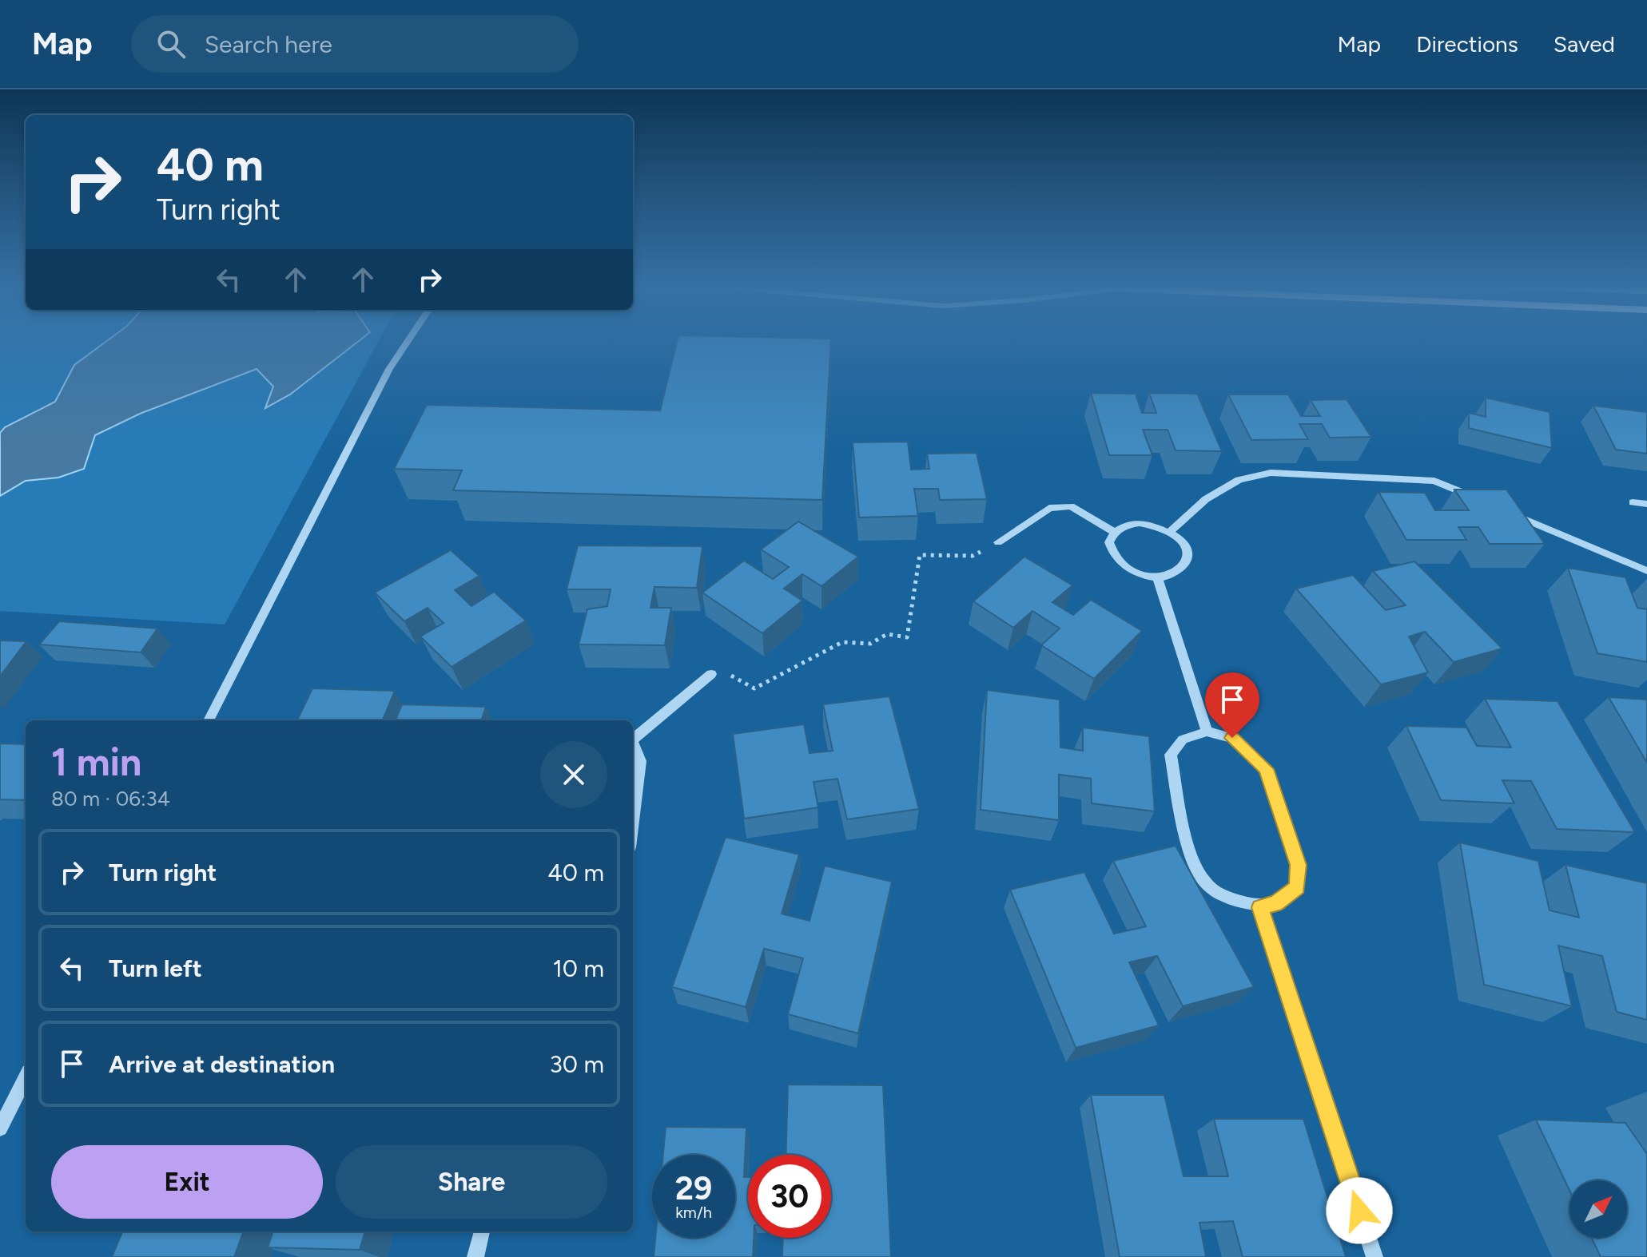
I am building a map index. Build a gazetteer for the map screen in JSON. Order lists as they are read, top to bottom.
{
  "north": "top right",
  "page": {
    "header": "Map",
    "search": "Search here",
    "nav": ["Map", "Directions", "Saved"],
    "turn": ["40 m", "Turn right"],
    "heading": ["1 min", "80 m · 06:34"],
    "list": [
      {
        "name": "Turn right",
        "value": "40 m"
      },
      {
        "name": "Turn left",
        "value": "10 m"
      },
      {
        "name": "Arrive at destination",
        "value": "30 m"
      }
    ],
    "buttons": ["Exit", "Share"],
    "speed": "29 km/h",
    "limit": "30"
  }
}
